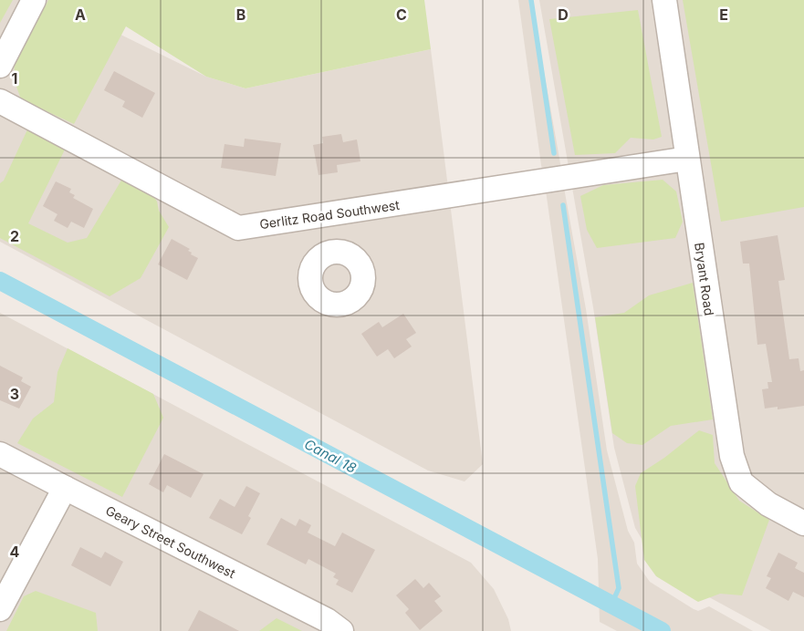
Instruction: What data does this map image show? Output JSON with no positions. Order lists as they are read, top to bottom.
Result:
{
  "streets": {
    "street": ["Gerlitz Road Southwest", "Bryant Road", "Geary Street Southwest"]
  },
  "crossings": [
    ["Gerlitz Road Southwest", "Bryant Road"]
  ],
  "water": ["Canal 18"],
  "grid": {
    "columns": [
      "A",
      "B",
      "C",
      "D",
      "E"
    ],
    "rows": [
      "1",
      "2",
      "3",
      "4"
    ]
  }
}
